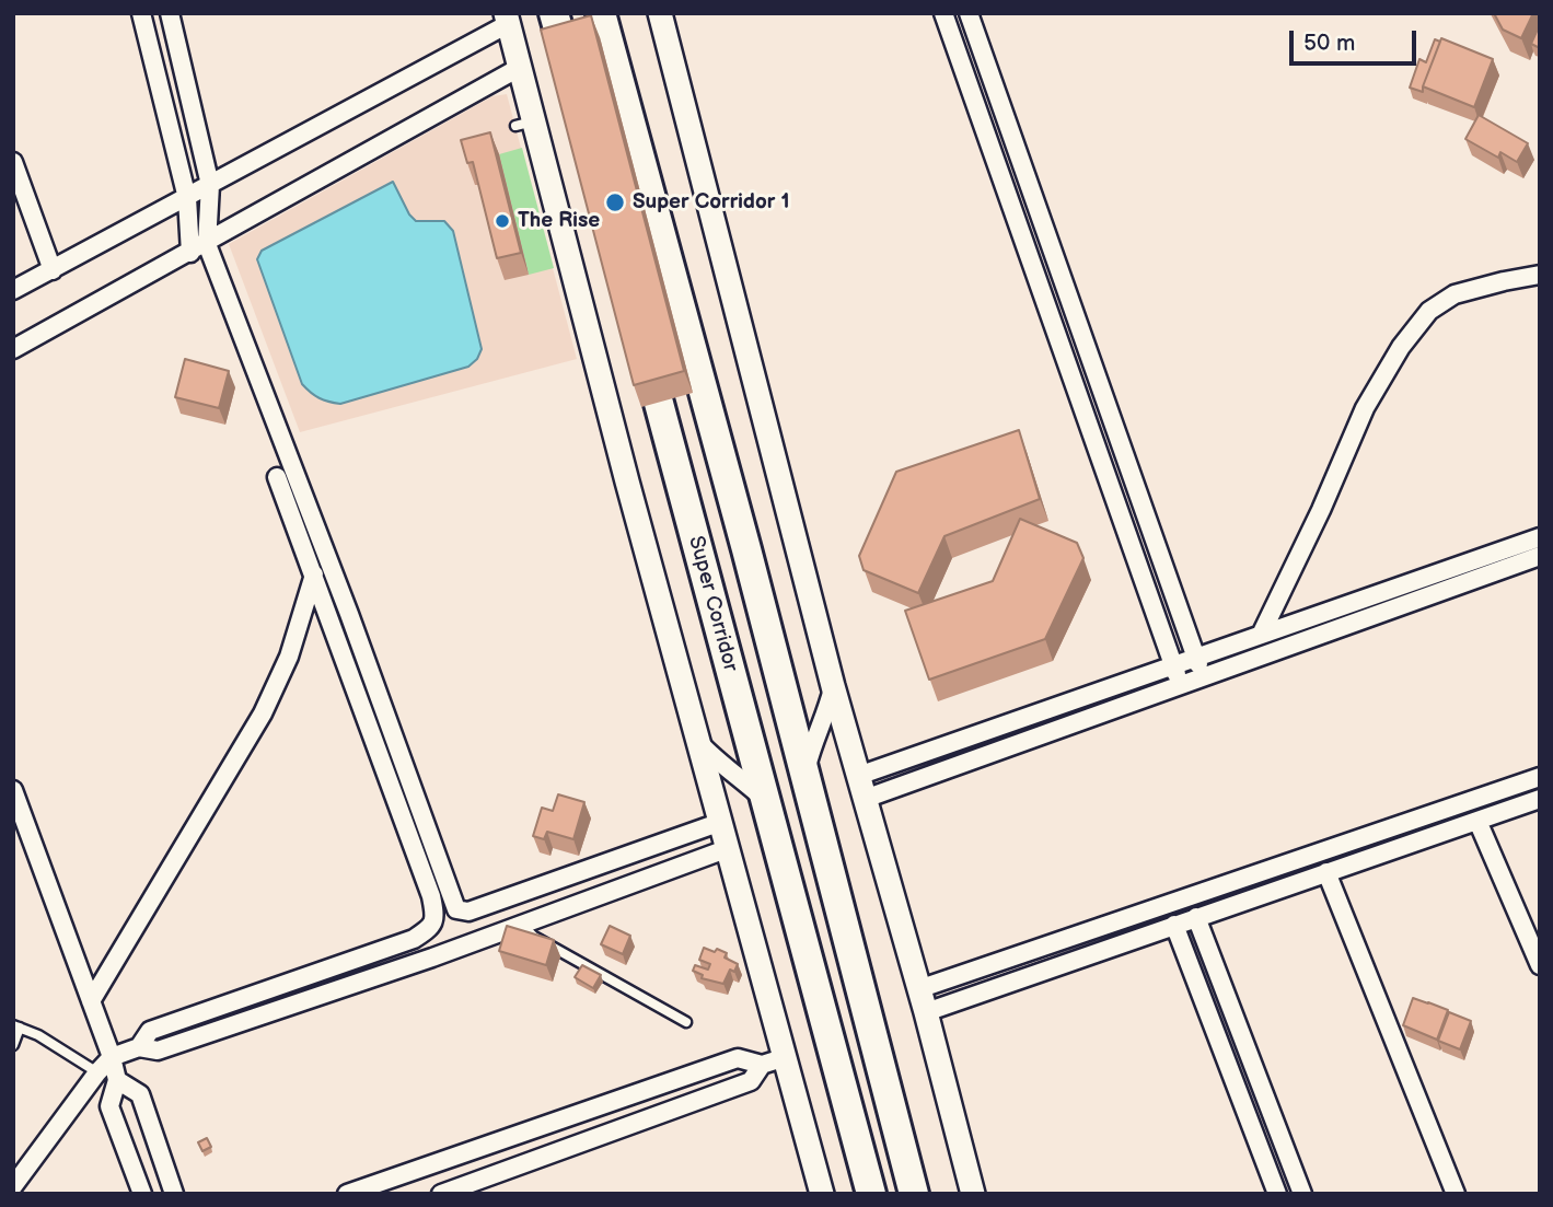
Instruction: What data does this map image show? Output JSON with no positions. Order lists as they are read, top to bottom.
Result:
{
  "streets": {
    "main road": ["Super Corridor"]
  },
  "places": ["Super Corridor 1", "The Rise"],
  "scale_bar": "50 m"
}
